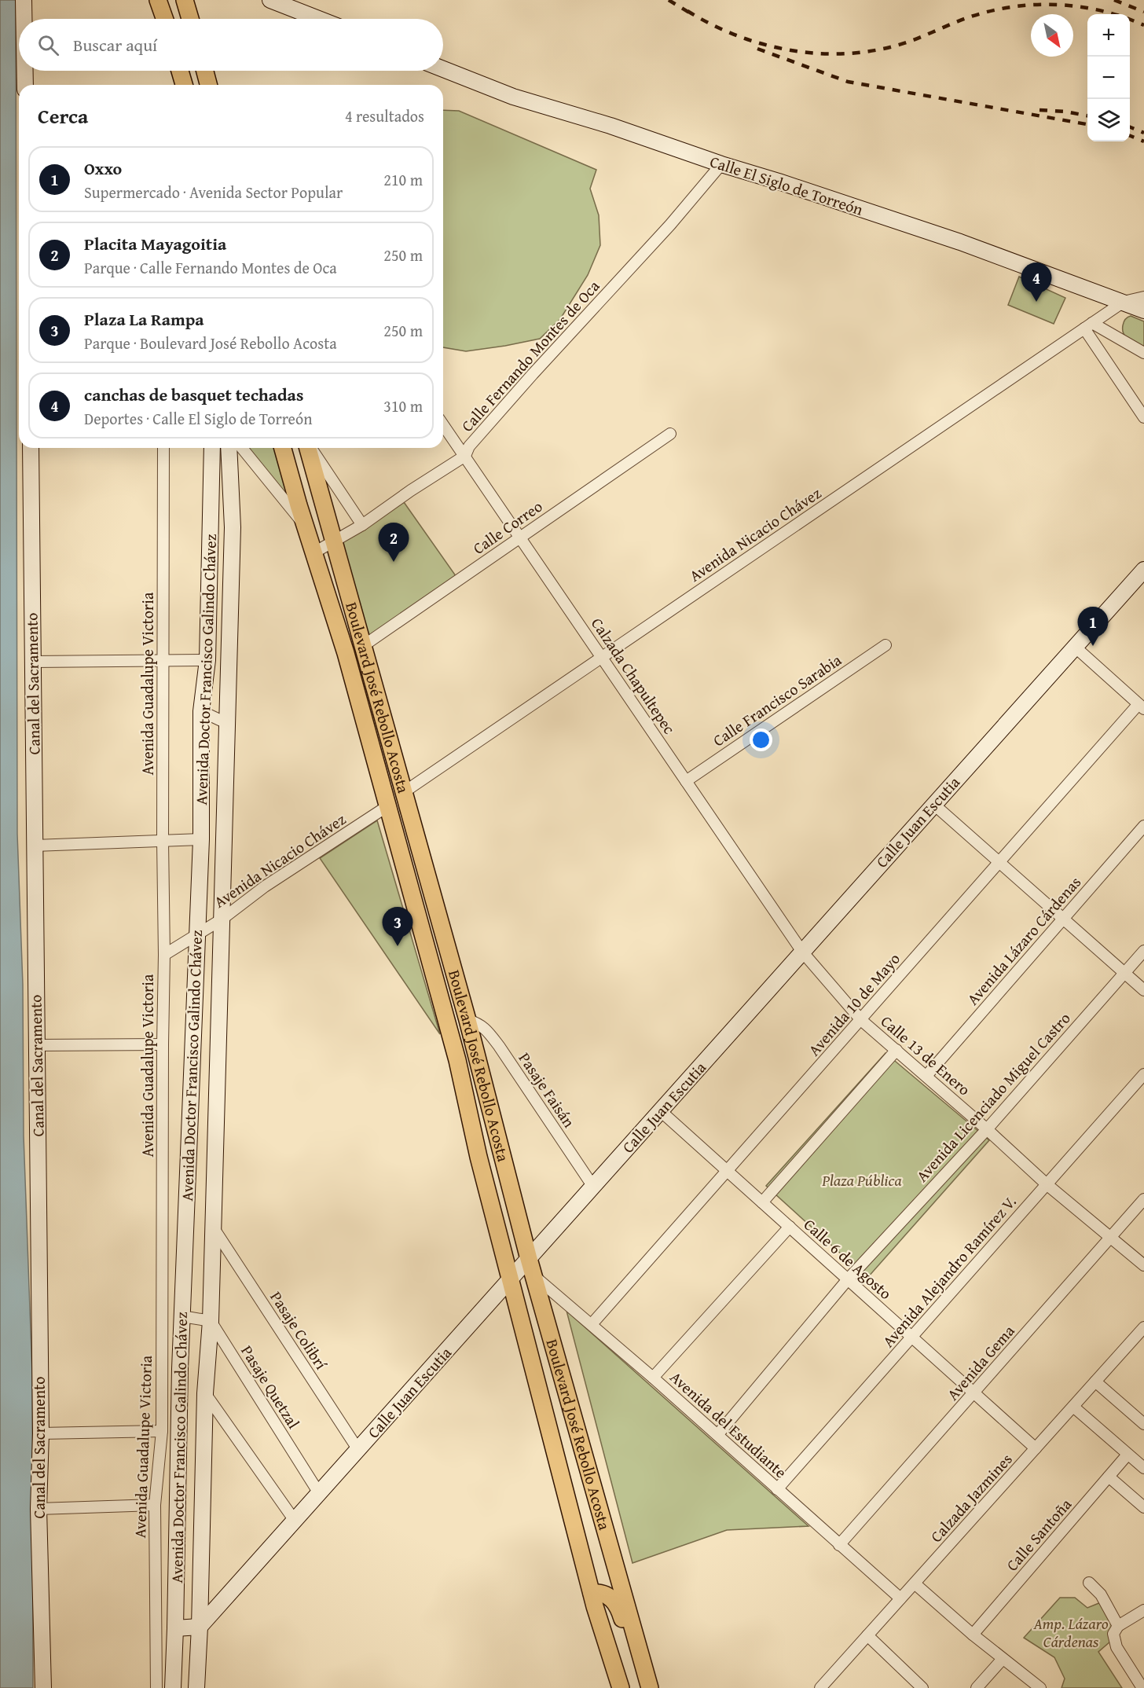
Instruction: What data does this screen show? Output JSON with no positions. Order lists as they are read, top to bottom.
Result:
{
  "streets": {
    "main road": ["Boulevard José Rebollo Acosta"],
    "street": [
      "Calle El Siglo de Torreón",
      "Calle Fernando Montes de Oca",
      "Calle Correo",
      "Avenida Nicacio Chávez",
      "Avenida Doctor Francisco Galindo Chávez",
      "Calzada Chapultepec",
      "Canal del Sacramento",
      "Avenida Guadalupe Victoria",
      "Calle Francisco Sarabia",
      "Calle Juan Escutia",
      "Avenida Lázaro Cárdenas",
      "Avenida 10 de Mayo",
      "Calle 13 de Enero",
      "Pasaje Faisán",
      "Avenida Licenciado Miguel Castro",
      "Calle 6 de Agosto",
      "Avenida Alejandro Ramírez V.",
      "Pasaje Colibrí",
      "Avenida Gema",
      "Pasaje Quetzal",
      "Avenida del Estudiante",
      "Calzada Jazmines",
      "Calle Santoña"
    ]
  },
  "crossings": [
    ["Calle El Siglo de Torreón", "Calle Fernando Montes de Oca"],
    ["Calle El Siglo de Torreón", "Avenida Nicacio Chávez"],
    ["Calle Fernando Montes de Oca", "Calzada Chapultepec"],
    ["Calle Fernando Montes de Oca", "Boulevard José Rebollo Acosta"],
    ["Calle Correo", "Calzada Chapultepec"],
    ["Calle Correo", "Boulevard José Rebollo Acosta"],
    ["Avenida Nicacio Chávez", "Avenida Doctor Francisco Galindo Chávez"],
    ["Avenida Nicacio Chávez", "Calzada Chapultepec"],
    ["Avenida Nicacio Chávez", "Avenida Guadalupe Victoria"],
    ["Avenida Nicacio Chávez", "Boulevard José Rebollo Acosta"],
    ["Avenida Doctor Francisco Galindo Chávez", "Calle Juan Escutia"],
    ["Avenida Doctor Francisco Galindo Chávez", "Pasaje Colibrí"],
    ["Avenida Doctor Francisco Galindo Chávez", "Pasaje Quetzal"],
    ["Calzada Chapultepec", "Calle Francisco Sarabia"],
    ["Calzada Chapultepec", "Calle Juan Escutia"],
    ["Calzada Chapultepec", "Calle 13 de Enero"],
    ["Boulevard José Rebollo Acosta", "Calle Juan Escutia"],
    ["Boulevard José Rebollo Acosta", "Pasaje Faisán"],
    ["Boulevard José Rebollo Acosta", "Avenida del Estudiante"],
    ["Calle Juan Escutia", "Calle 13 de Enero"],
    ["Calle Juan Escutia", "Pasaje Faisán"],
    ["Calle Juan Escutia", "Calle 6 de Agosto"],
    ["Calle Juan Escutia", "Pasaje Colibrí"],
    ["Calle Juan Escutia", "Pasaje Quetzal"],
    ["Avenida Lázaro Cárdenas", "Calle 13 de Enero"],
    ["Avenida 10 de Mayo", "Calle 13 de Enero"],
    ["Avenida 10 de Mayo", "Calle 6 de Agosto"],
    ["Avenida 10 de Mayo", "Avenida del Estudiante"],
    ["Calle 13 de Enero", "Avenida Licenciado Miguel Castro"],
    ["Calle 13 de Enero", "Avenida Alejandro Ramírez V."],
    ["Calle 13 de Enero", "Avenida Gema"],
    ["Avenida Licenciado Miguel Castro", "Calle 6 de Agosto"],
    ["Avenida Licenciado Miguel Castro", "Avenida del Estudiante"],
    ["Calle 6 de Agosto", "Avenida Alejandro Ramírez V."],
    ["Calle 6 de Agosto", "Avenida Gema"],
    ["Calle 6 de Agosto", "Calzada Jazmines"],
    ["Avenida Alejandro Ramírez V.", "Avenida del Estudiante"],
    ["Avenida Gema", "Avenida del Estudiante"],
    ["Avenida del Estudiante", "Calzada Jazmines"]
  ],
  "parks": ["Plaza Pública", "Amp. Lázaro Cárdenas"],
  "north": "bottom right",
  "page": {
    "map_buttons": ["+", "−"],
    "search": "Buscar aquí",
    "heading": ["Cerca", "4 resultados"],
    "list": [
      {
        "mark": "1",
        "name": "Oxxo",
        "note": "Supermercado · Avenida Sector Popular",
        "value": "210 m"
      },
      {
        "mark": "2",
        "name": "Placita Mayagoitia",
        "note": "Parque · Calle Fernando Montes de Oca",
        "value": "250 m"
      },
      {
        "mark": "3",
        "name": "Plaza La Rampa",
        "note": "Parque · Boulevard José Rebollo Acosta",
        "value": "250 m"
      },
      {
        "mark": "4",
        "name": "canchas de basquet techadas",
        "note": "Deportes · Calle El Siglo de Torreón",
        "value": "310 m"
      }
    ],
    "pins": [
      "4",
      "2",
      "1",
      "3"
    ]
  }
}
